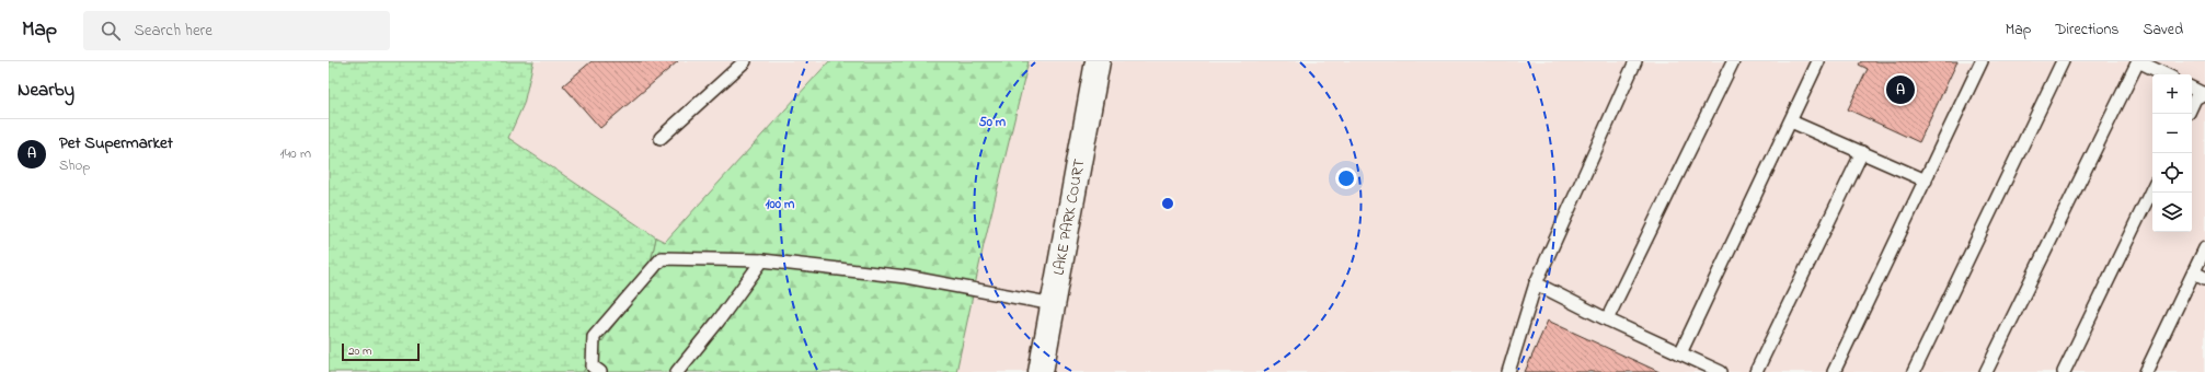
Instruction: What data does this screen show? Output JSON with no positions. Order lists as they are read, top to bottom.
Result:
{
  "streets": {
    "street": ["LAKE PARK COURT"]
  },
  "scale_bar": "20 m",
  "page": {
    "header": "Map",
    "search": "Search here",
    "nav": ["Map", "Directions", "Saved"],
    "heading": "Nearby",
    "pins": "A",
    "map_buttons": ["+", "−"],
    "list": [
      {
        "mark": "A",
        "name": "Pet Supermarket",
        "note": "Shop",
        "value": "140 m"
      }
    ],
    "scale": "20 m"
  },
  "rings": ["50 m", "100 m"]
}
